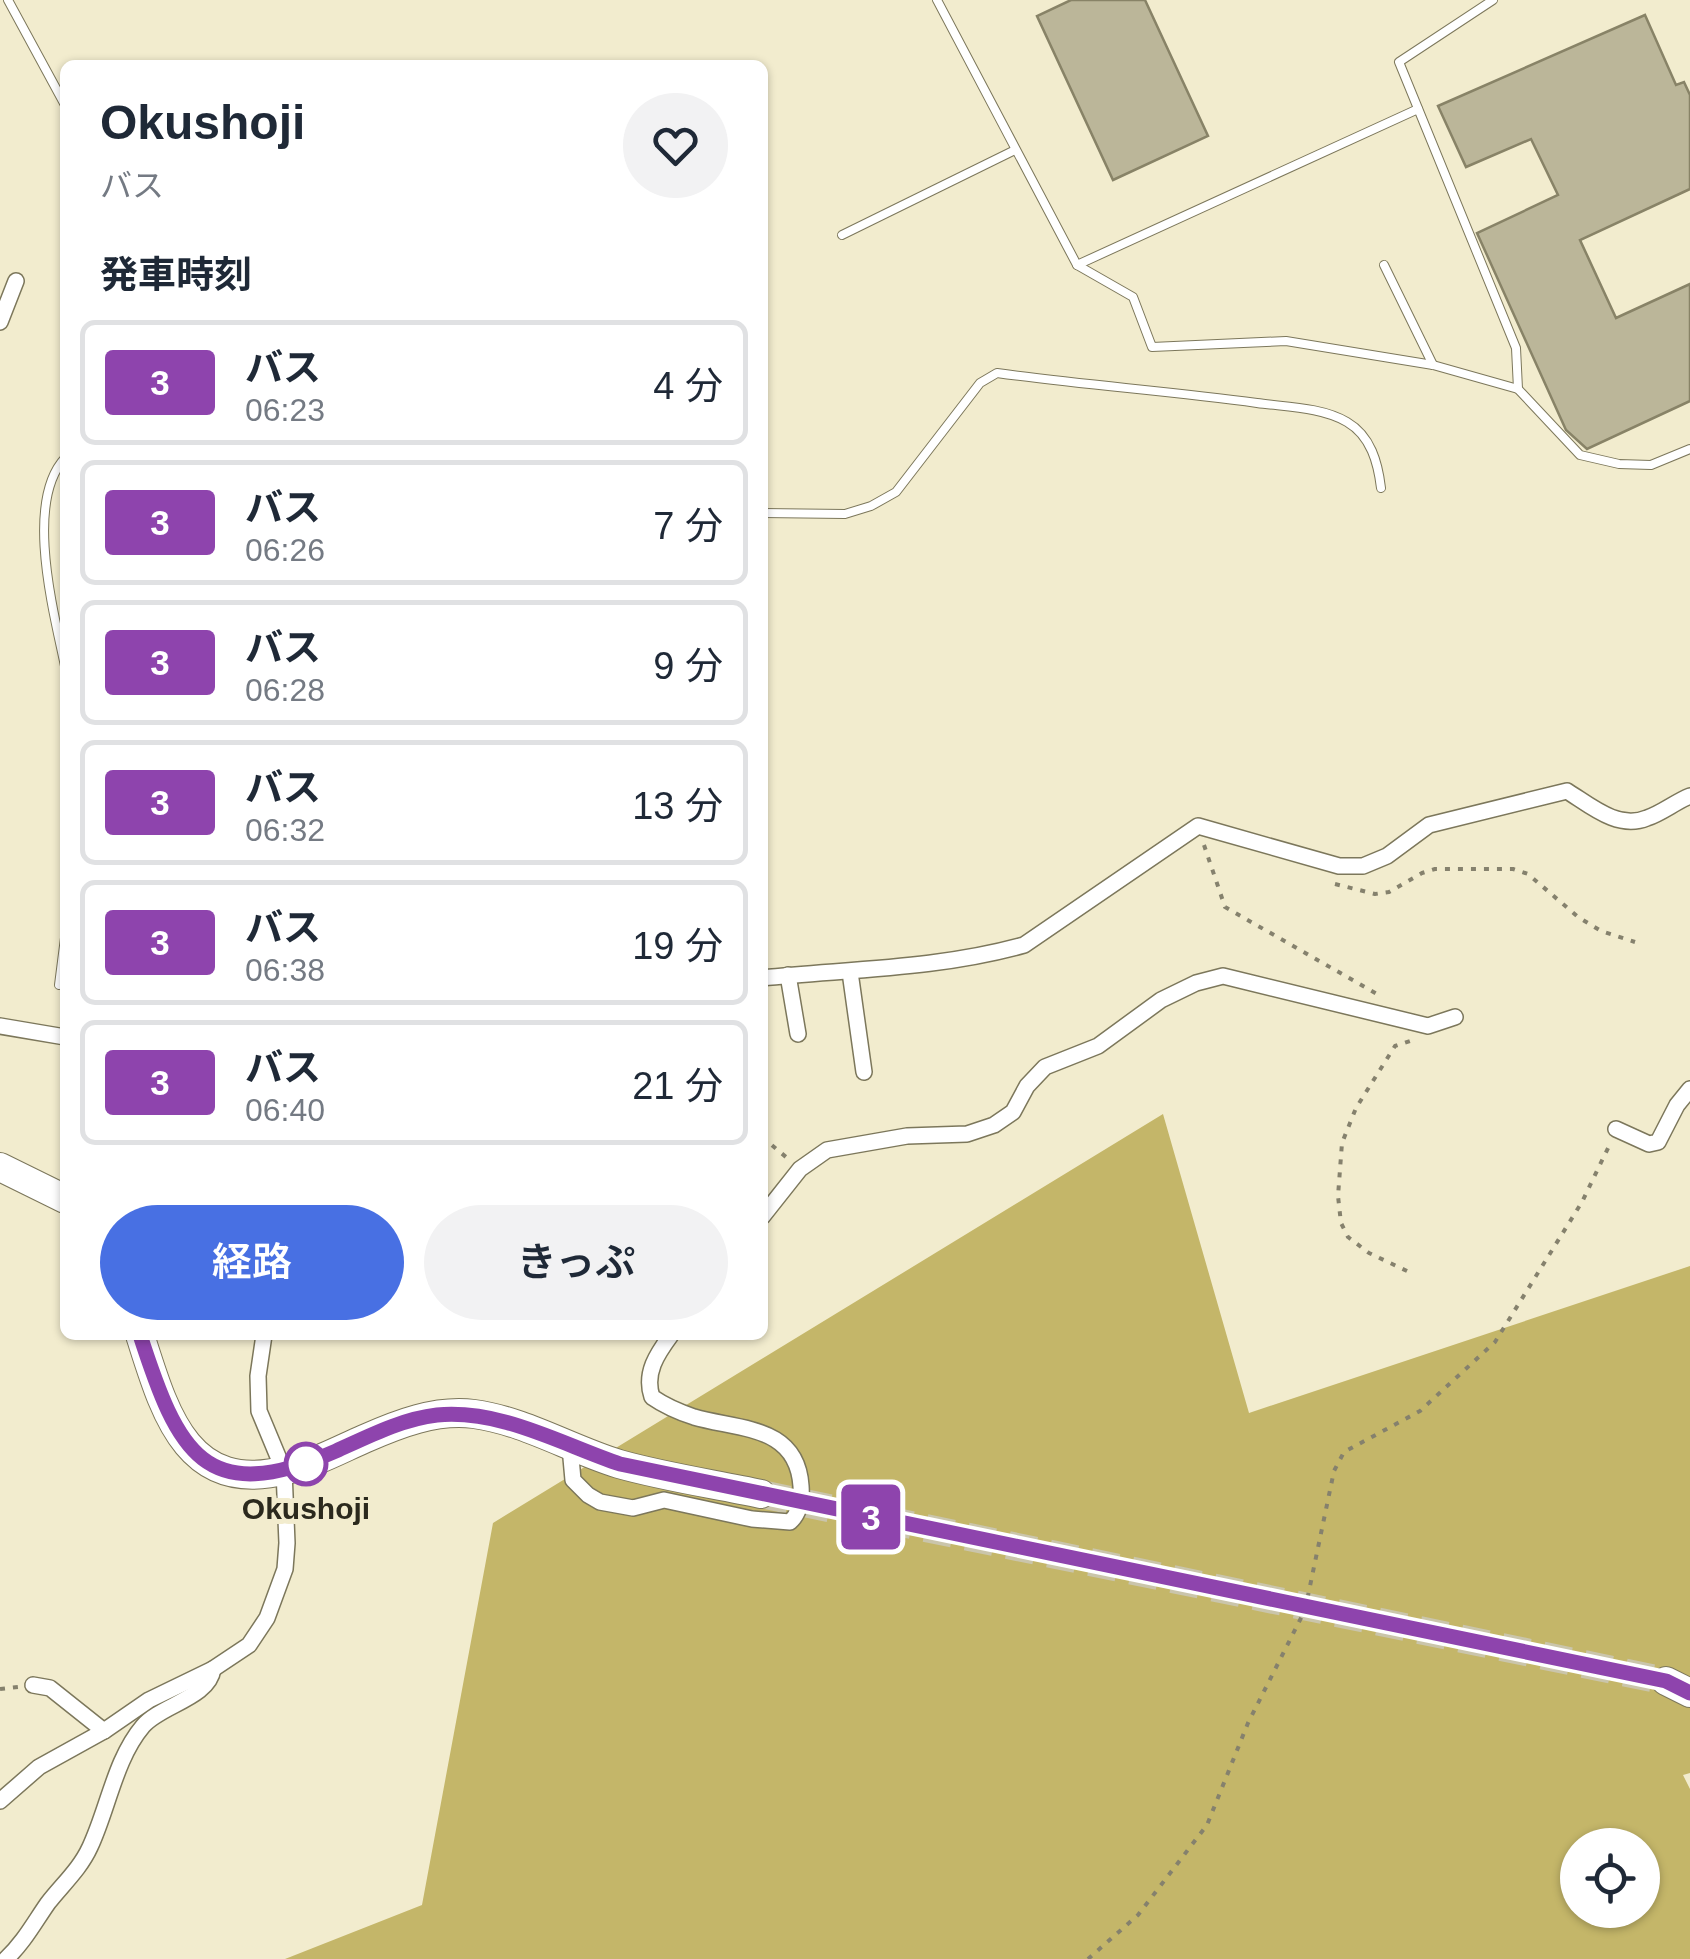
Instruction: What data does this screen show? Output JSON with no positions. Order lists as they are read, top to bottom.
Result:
{
  "places": ["Okushoji"],
  "lines": ["bus line 3"],
  "page": {
    "on_map": "3",
    "heading": [
      ["Okushoji", "バス"],
      "発車時刻"
    ],
    "list": [
      {
        "mark": "3",
        "name": "バス",
        "note": "06:23",
        "value": "4 分"
      },
      {
        "mark": "3",
        "name": "バス",
        "note": "06:26",
        "value": "7 分"
      },
      {
        "mark": "3",
        "name": "バス",
        "note": "06:28",
        "value": "9 分"
      },
      {
        "mark": "3",
        "name": "バス",
        "note": "06:32",
        "value": "13 分"
      },
      {
        "mark": "3",
        "name": "バス",
        "note": "06:38",
        "value": "19 分"
      },
      {
        "mark": "3",
        "name": "バス",
        "note": "06:40",
        "value": "21 分"
      }
    ],
    "buttons": ["経路", "きっぷ"]
  }
}
